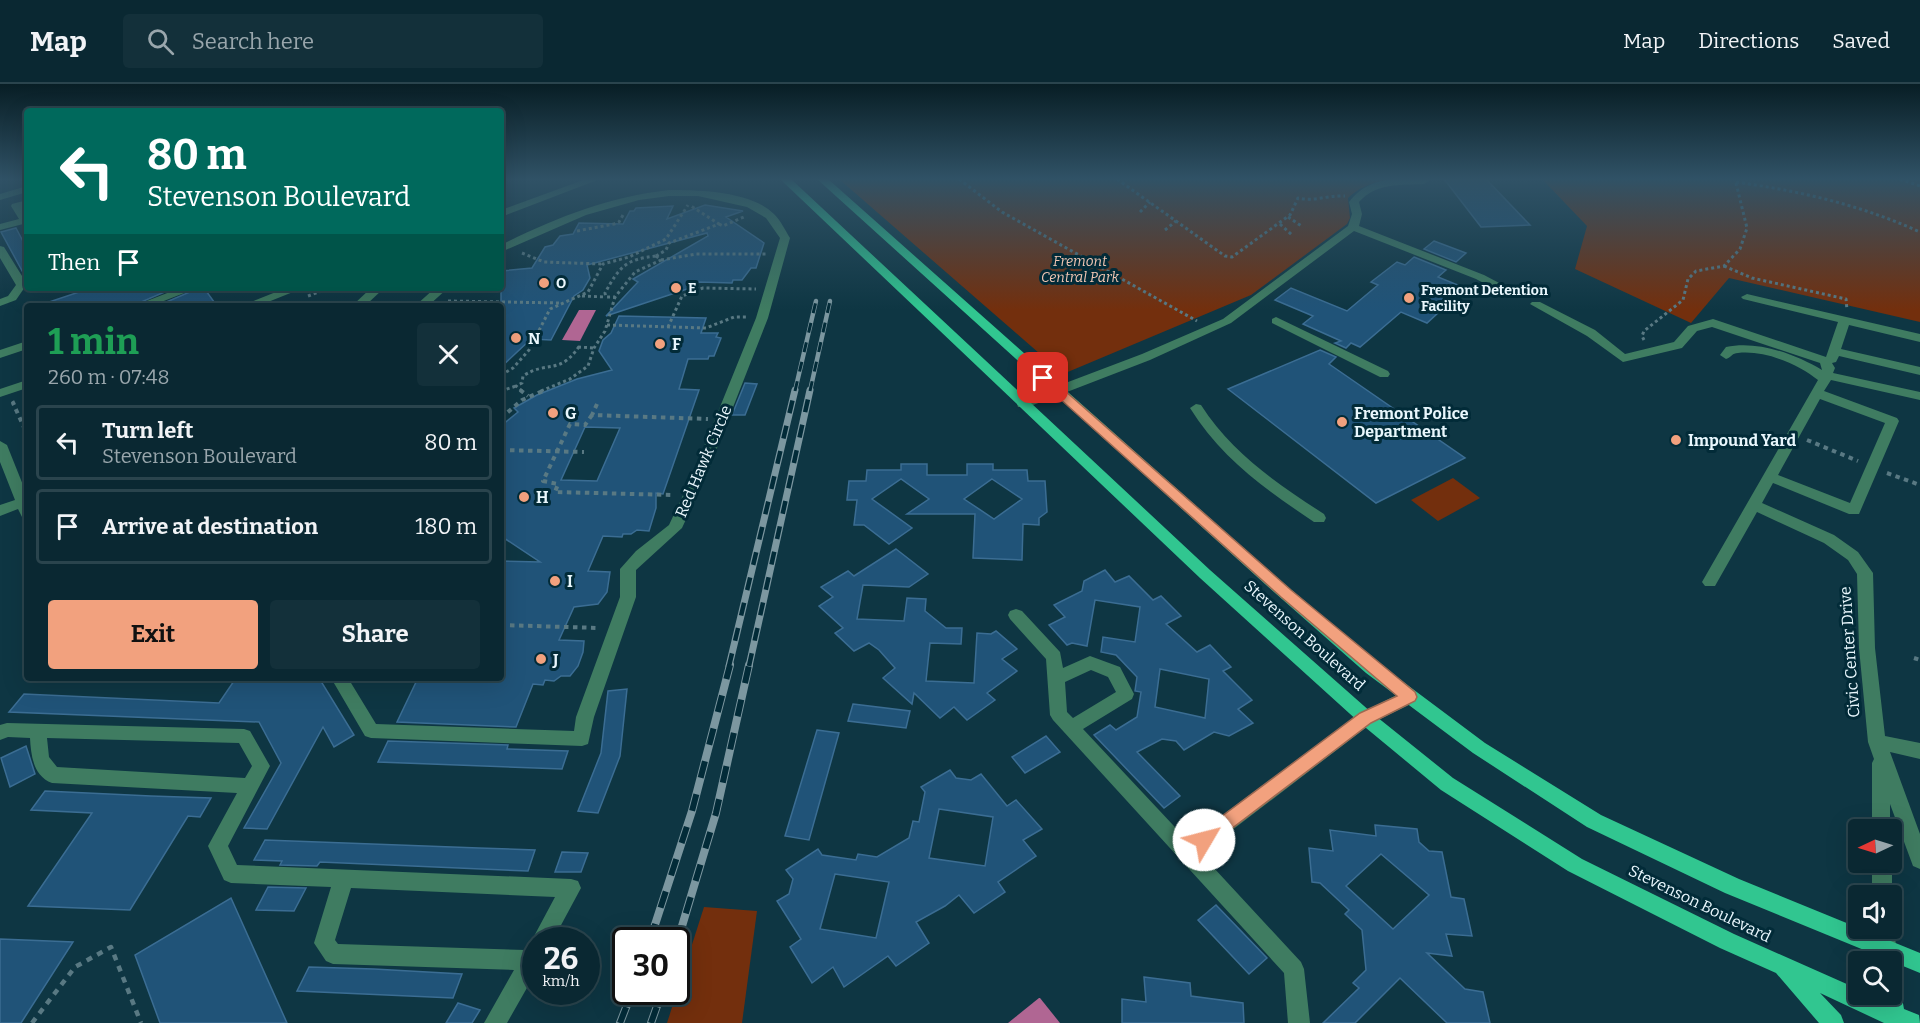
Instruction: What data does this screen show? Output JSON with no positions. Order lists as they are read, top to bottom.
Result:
{
  "streets": {
    "main road": ["Stevenson Boulevard"],
    "street": ["Red Hawk Circle", "Civic Center Drive"]
  },
  "parks": ["Fremont Central Park"],
  "places": [
    "O",
    "E",
    "Fremont Detention Facility",
    "N",
    "F",
    "G",
    "Fremont Police Department",
    "Impound Yard",
    "H",
    "I",
    "J"
  ],
  "north": "left",
  "page": {
    "header": "Map",
    "search": "Search here",
    "nav": ["Map", "Directions", "Saved"],
    "turn": ["80 m", "Stevenson Boulevard"],
    "then": "Then",
    "heading": ["1 min", "260 m · 07:48"],
    "list": [
      {
        "name": "Turn left",
        "note": "Stevenson Boulevard",
        "value": "80 m"
      },
      {
        "name": "Arrive at destination",
        "value": "180 m"
      }
    ],
    "buttons": ["Exit", "Share"],
    "speed": "26 km/h",
    "limit": "30"
  }
}
